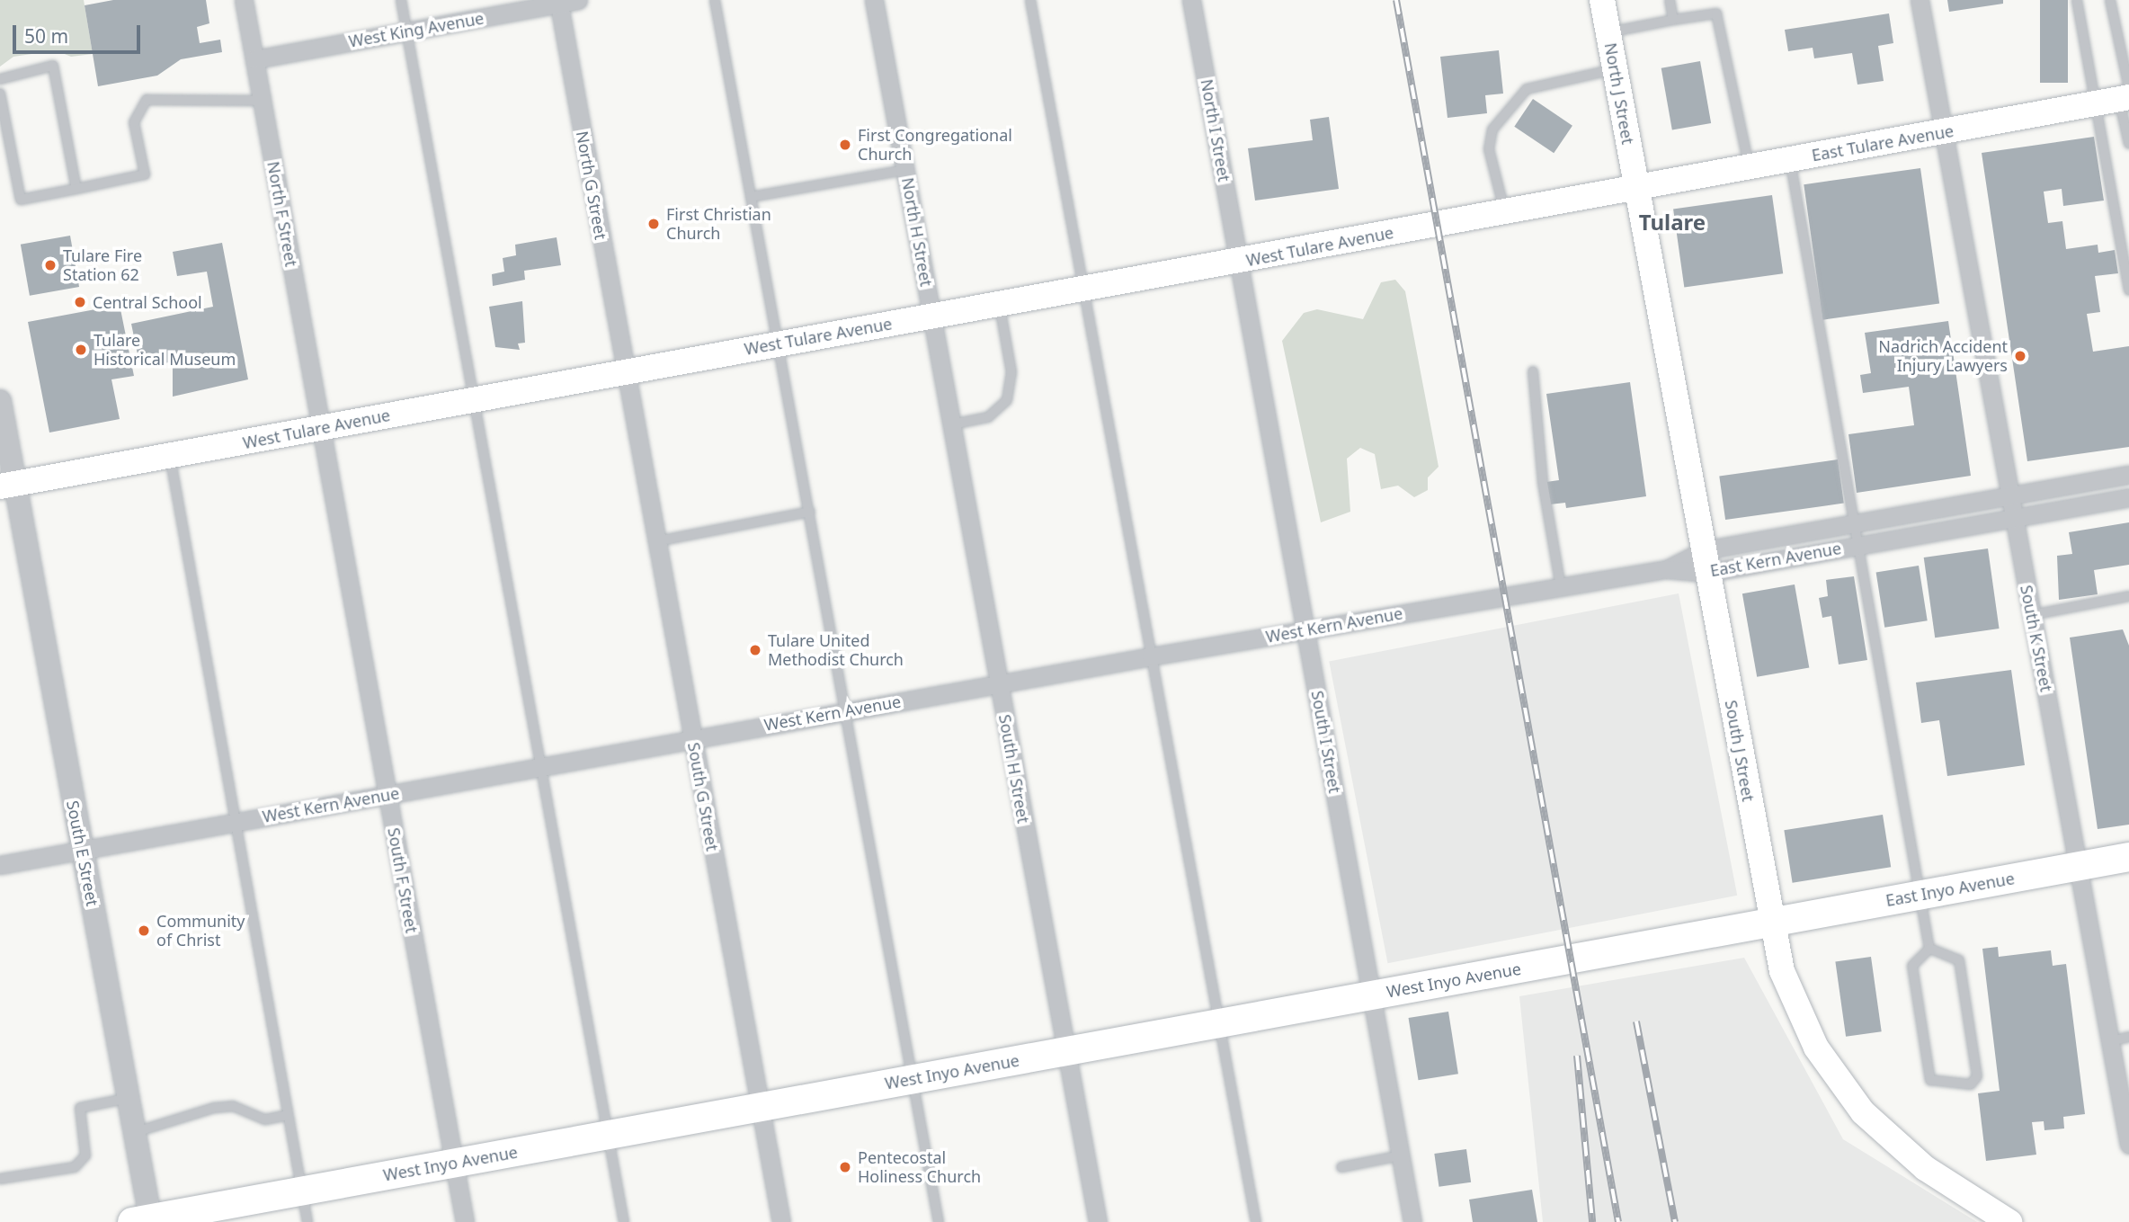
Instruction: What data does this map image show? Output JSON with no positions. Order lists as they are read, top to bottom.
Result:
{
  "streets": {
    "main road": [
      "North J Street",
      "East Tulare Avenue",
      "West Tulare Avenue",
      "South J Street",
      "East Inyo Avenue",
      "West Inyo Avenue"
    ],
    "street": [
      "West King Avenue",
      "North I Street",
      "North G Street",
      "North F Street",
      "North H Street",
      "East Kern Avenue",
      "West Kern Avenue",
      "South K Street",
      "South I Street",
      "South H Street",
      "South G Street",
      "South E Street",
      "South F Street"
    ]
  },
  "crossings": [
    ["West King Avenue", "North G Street"],
    ["West King Avenue", "North F Street"],
    ["North J Street", "East Tulare Avenue"],
    ["North J Street", "West Tulare Avenue"],
    ["North J Street", "South J Street"],
    ["North I Street", "West Tulare Avenue"],
    ["North I Street", "South I Street"],
    ["East Tulare Avenue", "West Tulare Avenue"],
    ["East Tulare Avenue", "South K Street"],
    ["East Tulare Avenue", "South J Street"],
    ["North G Street", "West Tulare Avenue"],
    ["North G Street", "South G Street"],
    ["North F Street", "West Tulare Avenue"],
    ["North F Street", "South F Street"],
    ["North H Street", "West Tulare Avenue"],
    ["North H Street", "South H Street"],
    ["West Tulare Avenue", "South I Street"],
    ["West Tulare Avenue", "South J Street"],
    ["West Tulare Avenue", "South H Street"],
    ["West Tulare Avenue", "South G Street"],
    ["West Tulare Avenue", "South E Street"],
    ["West Tulare Avenue", "South F Street"],
    ["East Kern Avenue", "West Kern Avenue"],
    ["East Kern Avenue", "South K Street"],
    ["East Kern Avenue", "South J Street"],
    ["West Kern Avenue", "South I Street"],
    ["West Kern Avenue", "South H Street"],
    ["West Kern Avenue", "South G Street"],
    ["West Kern Avenue", "South E Street"],
    ["West Kern Avenue", "South F Street"],
    ["South K Street", "East Inyo Avenue"],
    ["South I Street", "West Inyo Avenue"],
    ["South J Street", "East Inyo Avenue"],
    ["South J Street", "West Inyo Avenue"],
    ["South H Street", "West Inyo Avenue"],
    ["South G Street", "West Inyo Avenue"],
    ["South E Street", "West Inyo Avenue"],
    ["South F Street", "West Inyo Avenue"],
    ["East Inyo Avenue", "West Inyo Avenue"]
  ],
  "districts": ["Tulare"],
  "places": [
    "First Congregational Church",
    "First Christian Church",
    "Tulare Fire Station 62",
    "Central School",
    "Tulare Historical Museum",
    "Nadrich Accident Injury Lawyers",
    "Tulare United Methodist Church",
    "Community of Christ",
    "Pentecostal Holiness Church"
  ],
  "scale_bar": "50 m"
}
